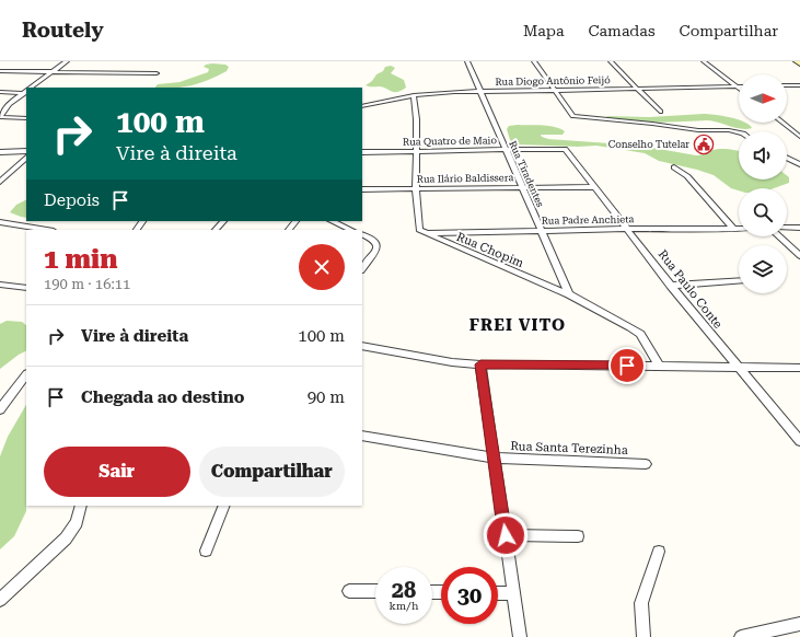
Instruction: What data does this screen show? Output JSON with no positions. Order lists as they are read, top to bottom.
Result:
{
  "streets": {
    "street": [
      "Rua Diogo Antônio Feijó",
      "Rua Quatro de Maio",
      "Rua Tiradentes",
      "Rua Ilário Baldissera",
      "Rua Padre Anchieta",
      "Rua Chopim",
      "Rua Paulo Conte",
      "Rua Santa Terezinha"
    ]
  },
  "crossings": [
    ["Rua Diogo Antônio Feijó", "Rua Tiradentes"],
    ["Rua Quatro de Maio", "Rua Tiradentes"],
    ["Rua Quatro de Maio", "Rua Paulo Conte"],
    ["Rua Tiradentes", "Rua Ilário Baldissera"],
    ["Rua Tiradentes", "Rua Padre Anchieta"],
    ["Rua Tiradentes", "Rua Chopim"],
    ["Rua Ilário Baldissera", "Rua Paulo Conte"],
    ["Rua Padre Anchieta", "Rua Chopim"],
    ["Rua Padre Anchieta", "Rua Paulo Conte"]
  ],
  "districts": ["FREI VITO"],
  "places": {
    "public building": ["Conselho Tutelar"]
  },
  "north": "right",
  "page": {
    "header": "Routely",
    "nav": ["Mapa", "Camadas", "Compartilhar"],
    "turn": ["100 m", "Vire à direita"],
    "then": "Depois",
    "heading": ["1 min", "190 m · 16:11"],
    "list": [
      {
        "name": "Vire à direita",
        "value": "100 m"
      },
      {
        "name": "Chegada ao destino",
        "value": "90 m"
      }
    ],
    "buttons": ["Sair", "Compartilhar"],
    "speed": "28 km/h",
    "limit": "30"
  }
}
